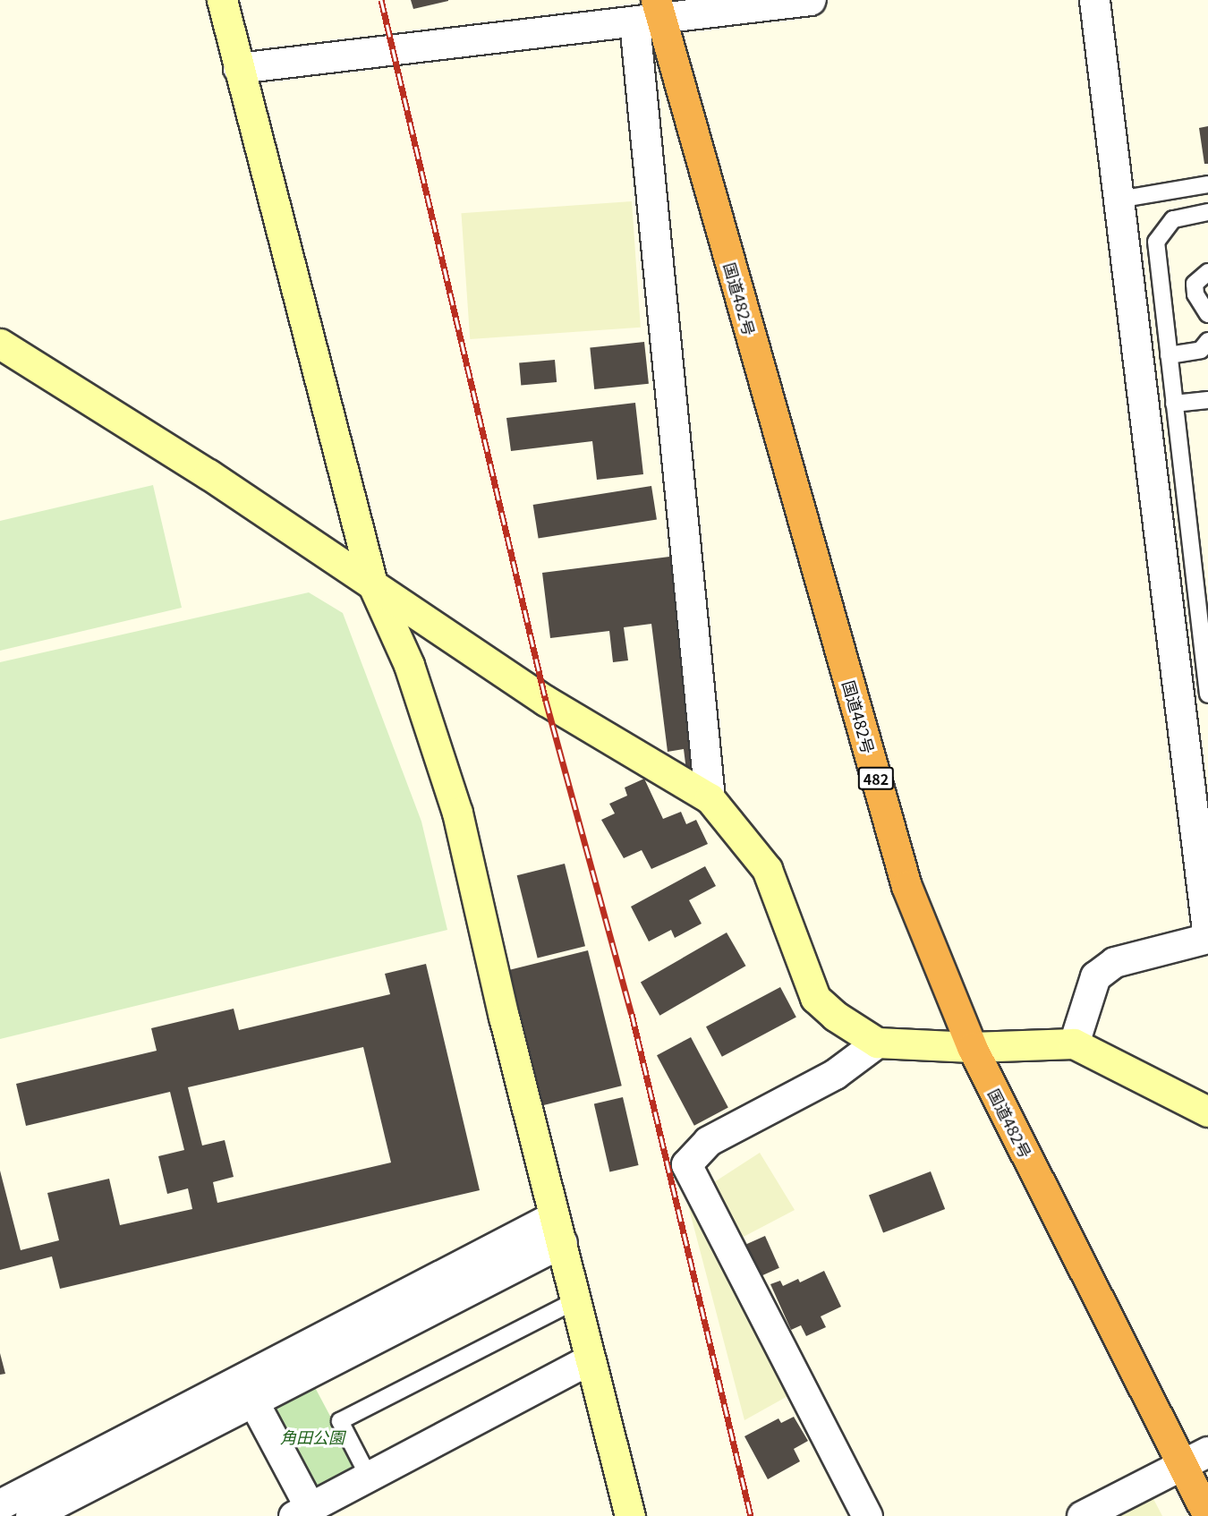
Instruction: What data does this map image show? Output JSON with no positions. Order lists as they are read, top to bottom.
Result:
{
  "streets": {
    "highway": ["国道482号", "482"]
  },
  "parks": ["角田公園"]
}
